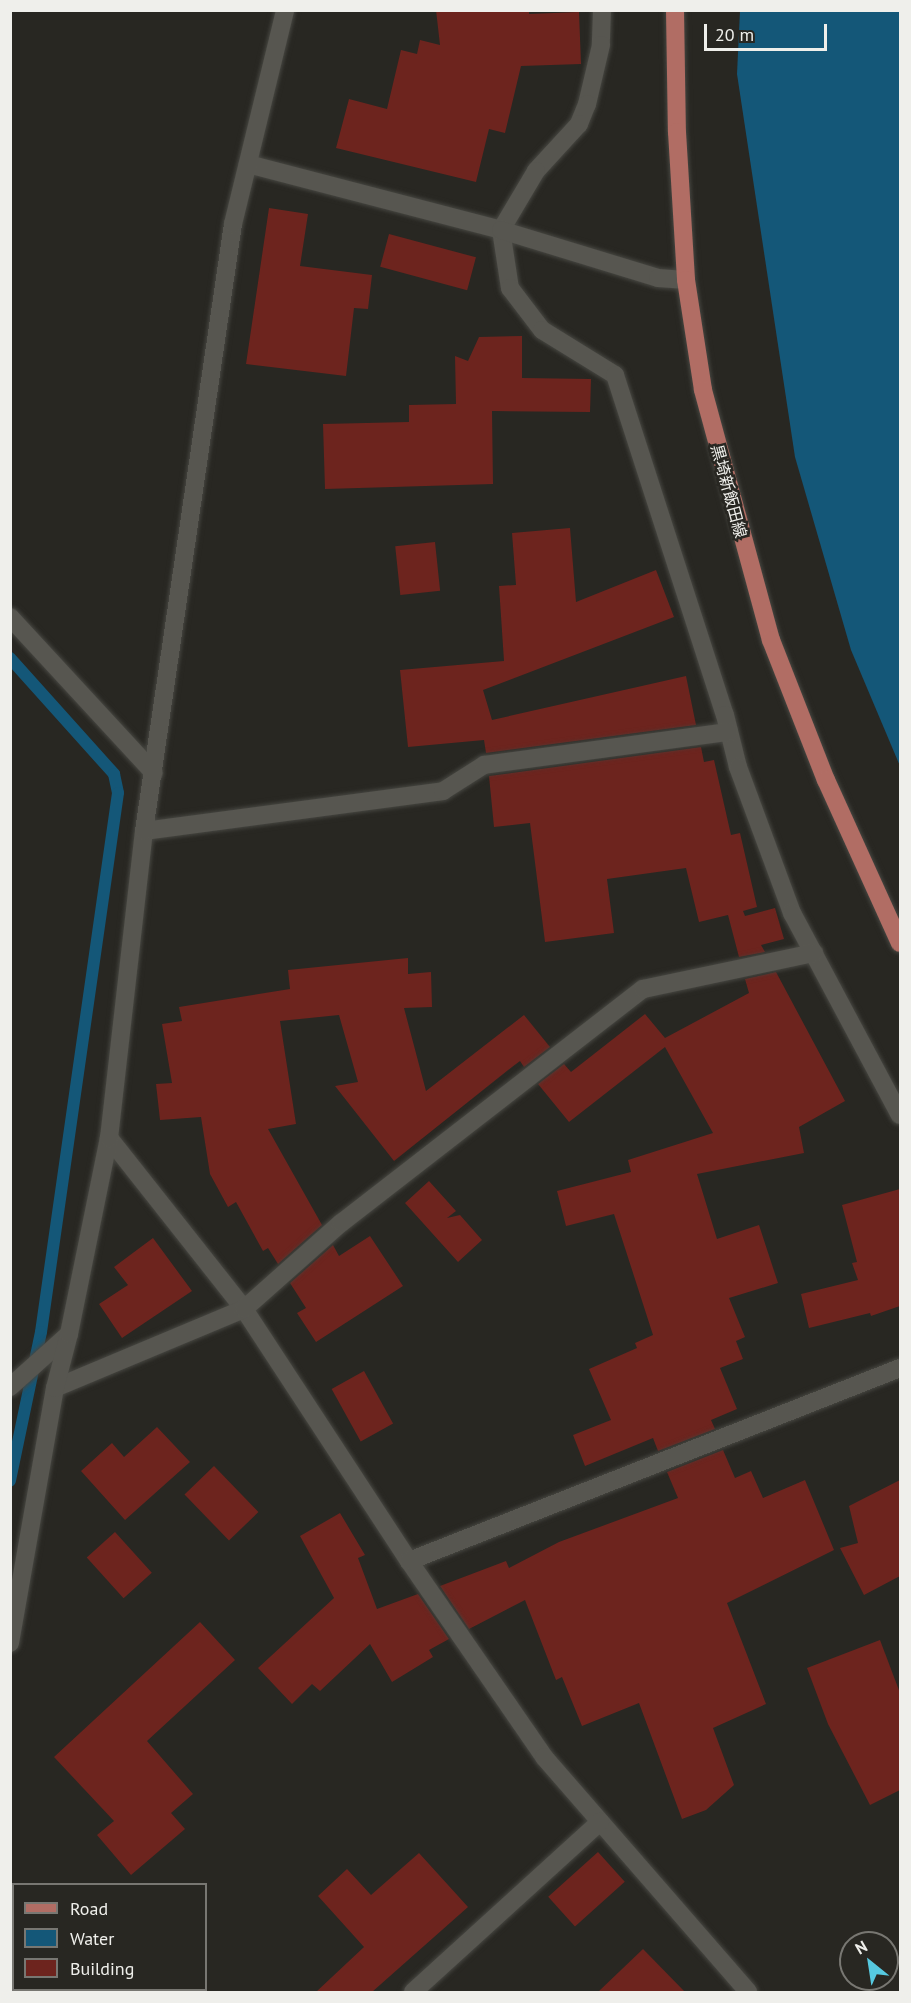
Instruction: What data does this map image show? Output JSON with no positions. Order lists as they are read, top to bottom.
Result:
{
  "streets": {
    "main road": ["黒埼新飯田線"]
  },
  "legend": ["Road", "Water", "Building"],
  "scale_bar": "20 m",
  "north": "top left"
}
